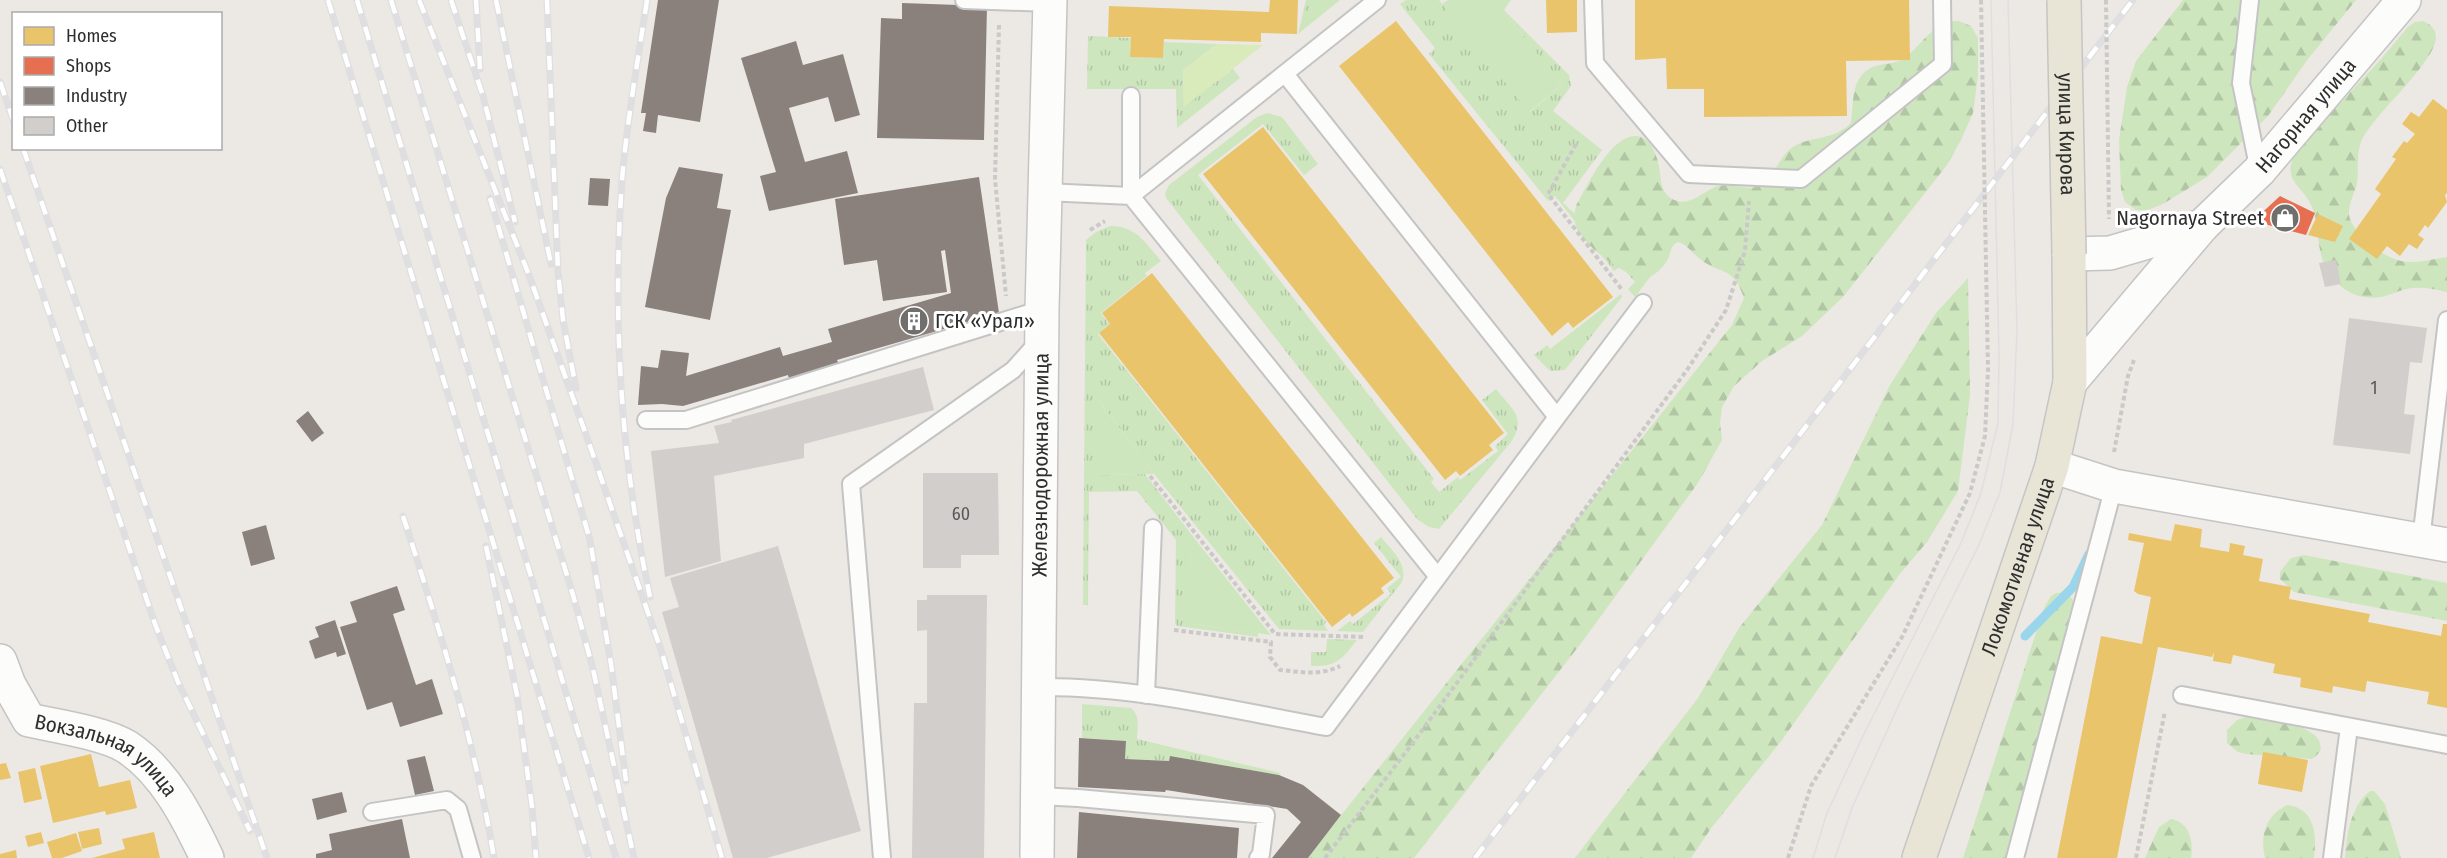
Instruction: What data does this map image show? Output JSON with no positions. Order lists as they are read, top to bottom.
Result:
{
  "streets": {
    "main road": ["улица Кирова", "Локомотивная улица"],
    "street": ["Нагорная улица", "Железнодорожная улица", "Вокзальная улица"]
  },
  "crossings": [
    ["Нагорная улица", "улица Кирова"],
    ["Нагорная улица", "Локомотивная улица"],
    ["улица Кирова", "Локомотивная улица"]
  ],
  "places": {
    "shop": ["Nagornaya Street"],
    "building": ["ГСК «Урал»"]
  },
  "house_numbers": ["1", "60"],
  "legend": [
    "Homes",
    "Shops",
    "Industry",
    "Other"
  ]
}
